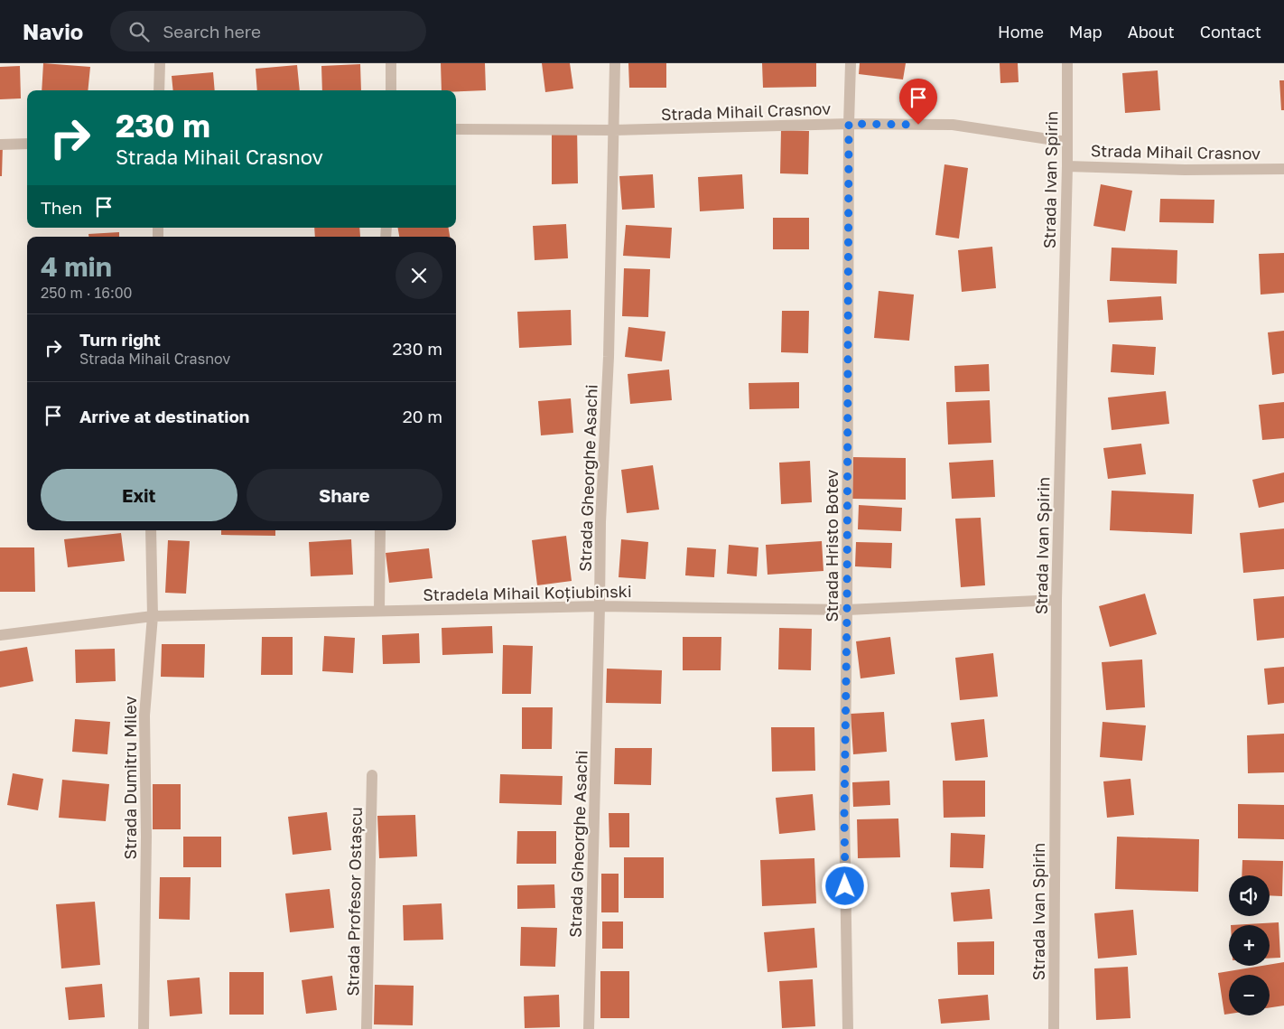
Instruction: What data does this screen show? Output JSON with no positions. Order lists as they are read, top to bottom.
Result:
{
  "streets": {
    "street": [
      "Strada Mihail Crasnov",
      "Strada Ivan Spirin",
      "Strada Gheorghe Asachi",
      "Strada Hristo Botev",
      "Stradela Mihail Koțiubinski",
      "Strada Dumitru Milev",
      "Strada Profesor Ostașcu"
    ]
  },
  "crossings": [
    ["Strada Mihail Crasnov", "Strada Ivan Spirin"],
    ["Strada Mihail Crasnov", "Strada Gheorghe Asachi"],
    ["Strada Mihail Crasnov", "Strada Hristo Botev"],
    ["Strada Ivan Spirin", "Stradela Mihail Koțiubinski"],
    ["Strada Gheorghe Asachi", "Stradela Mihail Koțiubinski"],
    ["Strada Hristo Botev", "Stradela Mihail Koțiubinski"],
    ["Stradela Mihail Koțiubinski", "Strada Dumitru Milev"]
  ],
  "page": {
    "header": "Navio",
    "search": "Search here",
    "nav": [
      "Home",
      "Map",
      "About",
      "Contact"
    ],
    "turn": ["230 m", "Strada Mihail Crasnov"],
    "then": "Then",
    "heading": ["4 min", "250 m · 16:00"],
    "list": [
      {
        "name": "Turn right",
        "note": "Strada Mihail Crasnov",
        "value": "230 m"
      },
      {
        "name": "Arrive at destination",
        "value": "20 m"
      }
    ],
    "buttons": ["Exit", "Share"],
    "map_buttons": ["+", "−"]
  }
}
